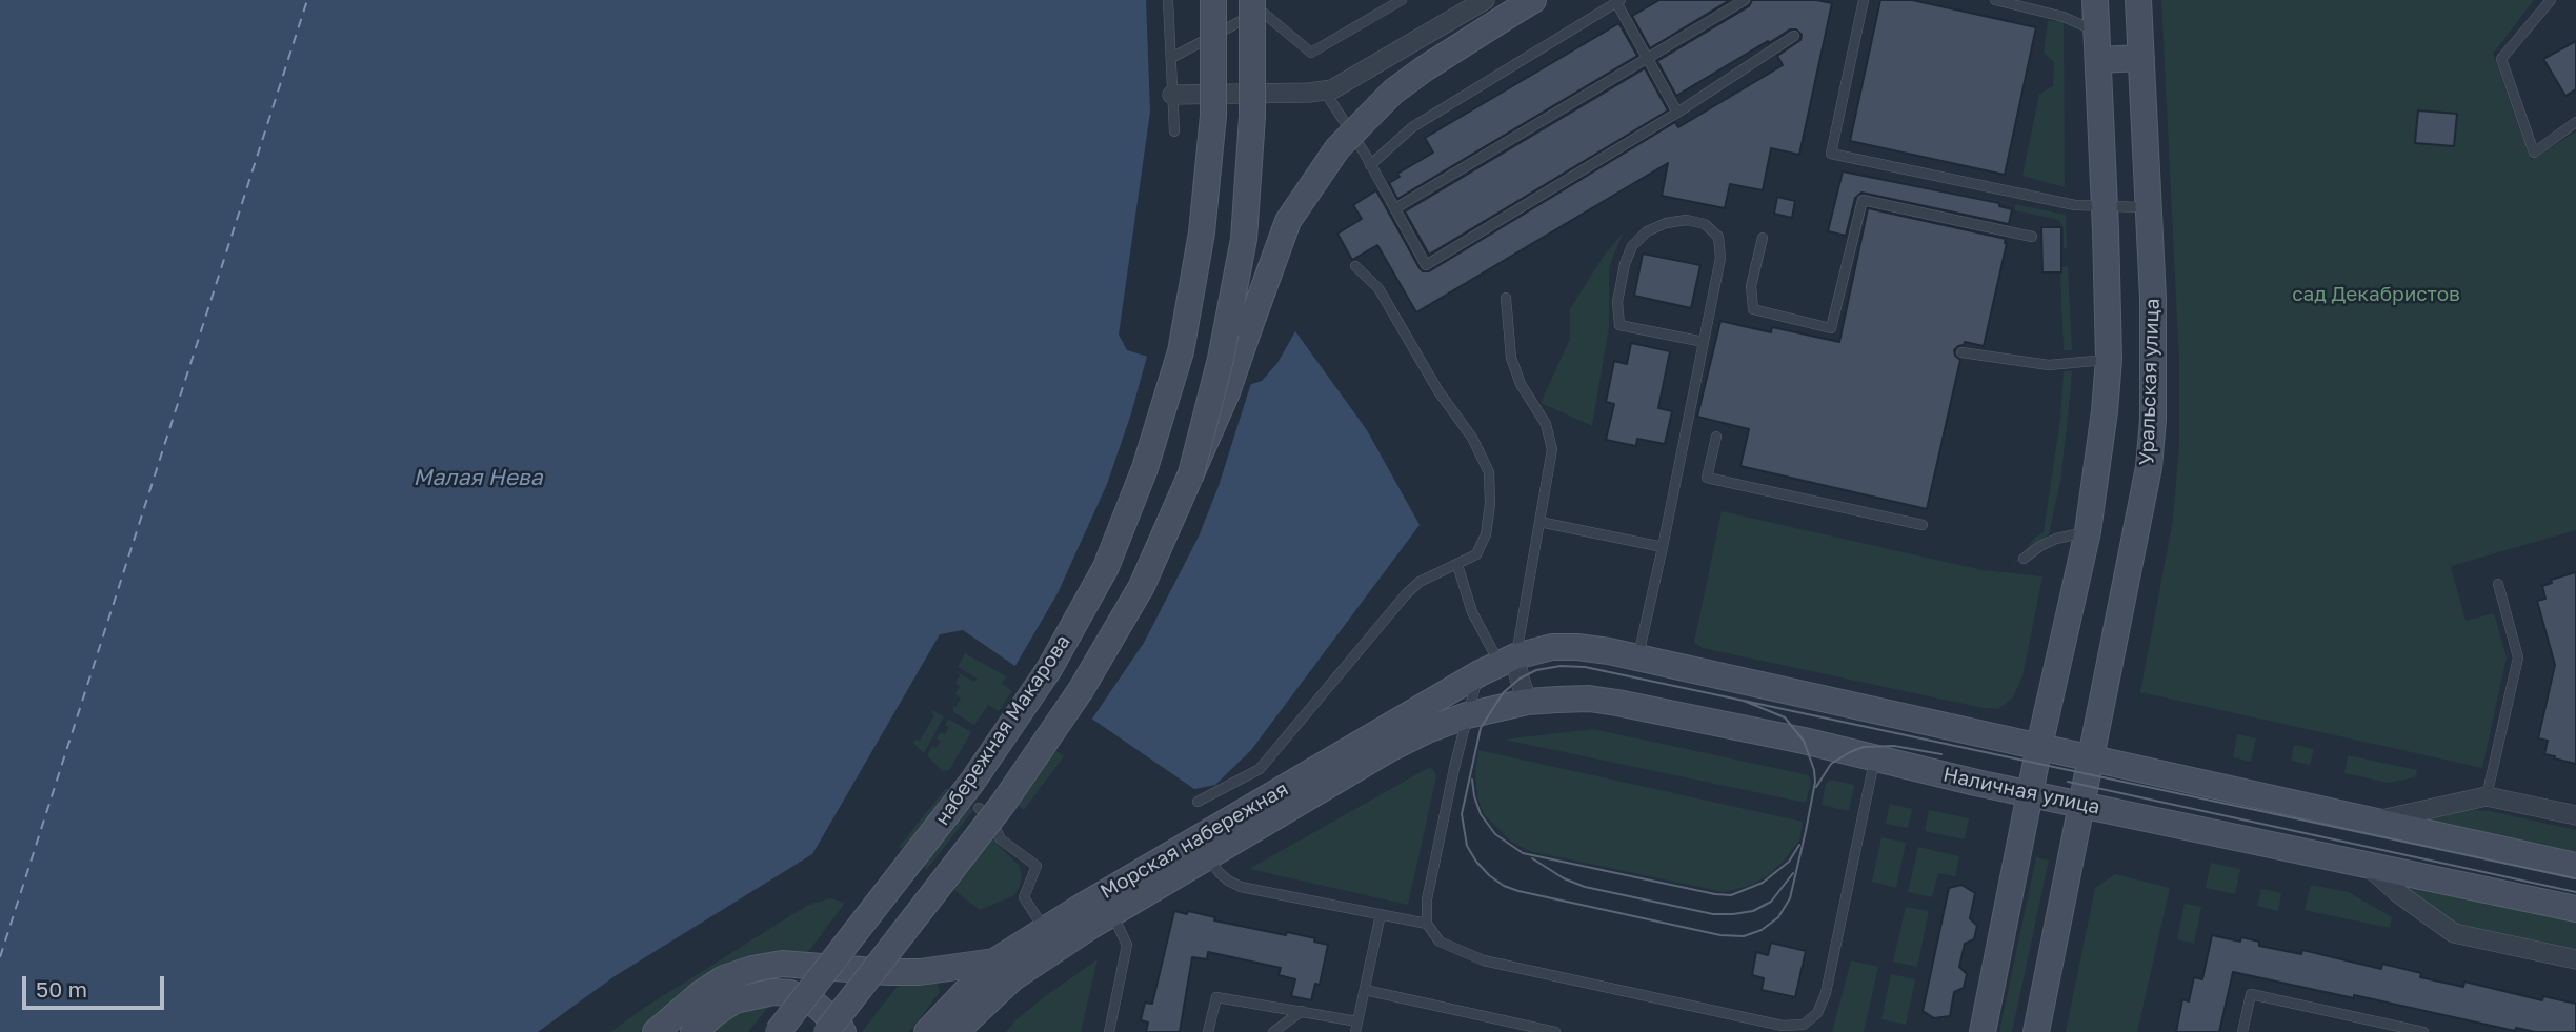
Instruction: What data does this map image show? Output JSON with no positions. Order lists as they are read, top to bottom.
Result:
{
  "streets": {
    "main road": [
      "Уральская улица",
      "набережная Макарова",
      "Наличная улица",
      "Морская набережная"
    ]
  },
  "crossings": [
    ["Уральская улица", "Наличная улица"],
    ["Наличная улица", "Морская набережная"]
  ],
  "water": ["Малая Нева"],
  "parks": ["сад Декабристов"],
  "scale_bar": "50 m"
}
